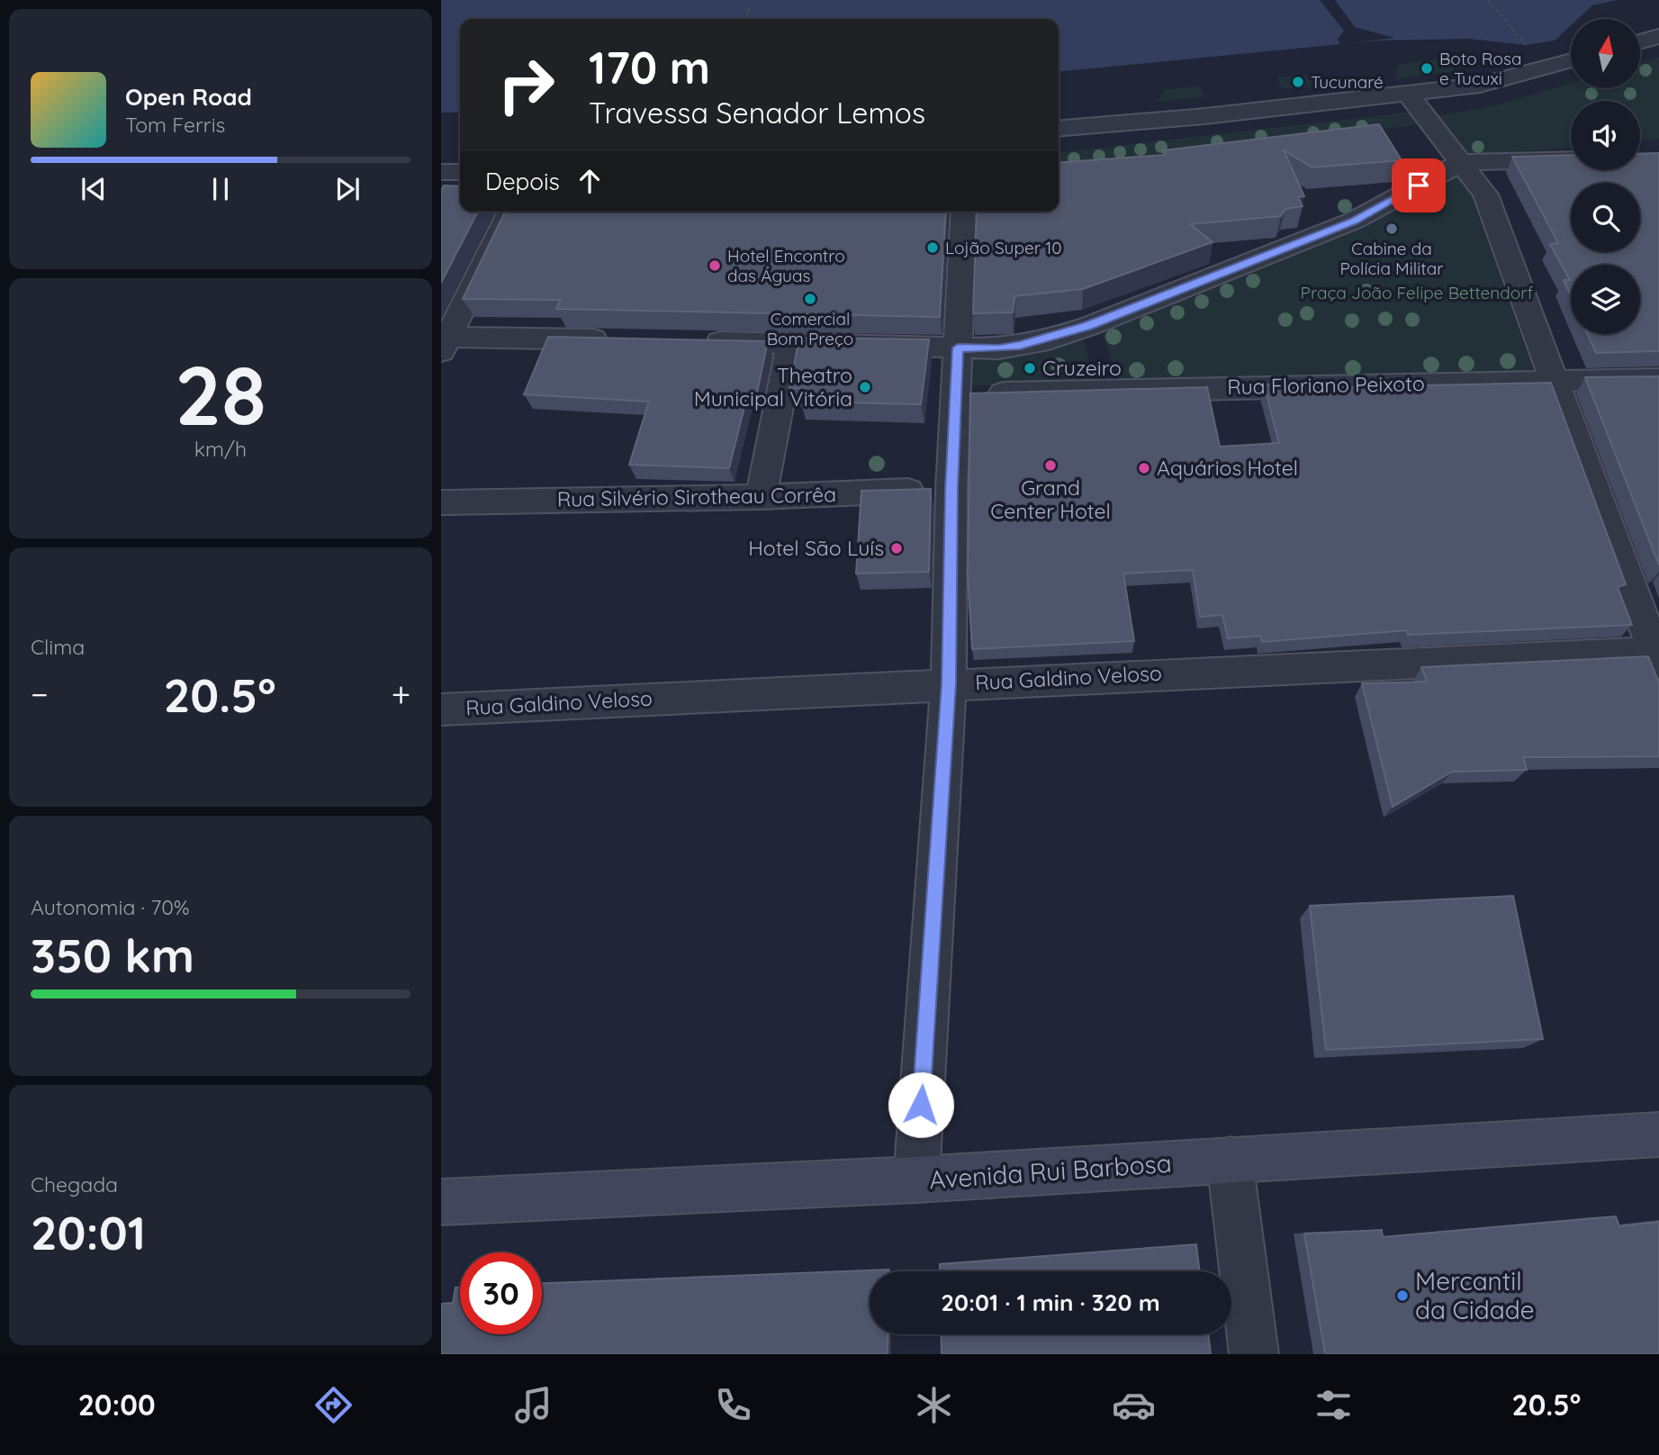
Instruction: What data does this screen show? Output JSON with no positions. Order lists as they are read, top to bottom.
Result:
{
  "streets": {
    "main road": ["Avenida Rui Barbosa"],
    "street": ["Rua Floriano Peixoto", "Rua Silvério Sirotheau Corrêa", "Rua Galdino Veloso"]
  },
  "parks": ["Praça João Felipe Bettendorf"],
  "places": [
    "Boto Rosa e Tucuxi",
    "Tucunaré",
    "Cabine da Polícia Militar",
    "Lojão Super 10",
    "Hotel Encontro das Águas",
    "Comercial Bom Preço",
    "Cruzeiro",
    "Theatro Municipal Vitória",
    "Grand Center Hotel",
    "Aquários Hotel",
    "Hotel São Luís",
    "Mercantil da Cidade"
  ],
  "north": "top",
  "page": {
    "turn": ["170 m", "Travessa Senador Lemos"],
    "song": ["Open Road", "Tom Ferris"],
    "then": "Depois",
    "tile": [
      ["28", "km/h"],
      "Clima",
      ["Autonomia · 70%", "350 km"],
      ["Chegada", "20:01"]
    ],
    "heat": ["−", "20.5°", "+"],
    "limit": "30",
    "trip": "20:01 · 1 min · 320 m",
    "tabs": ["20:00", "20.5°"]
  }
}
